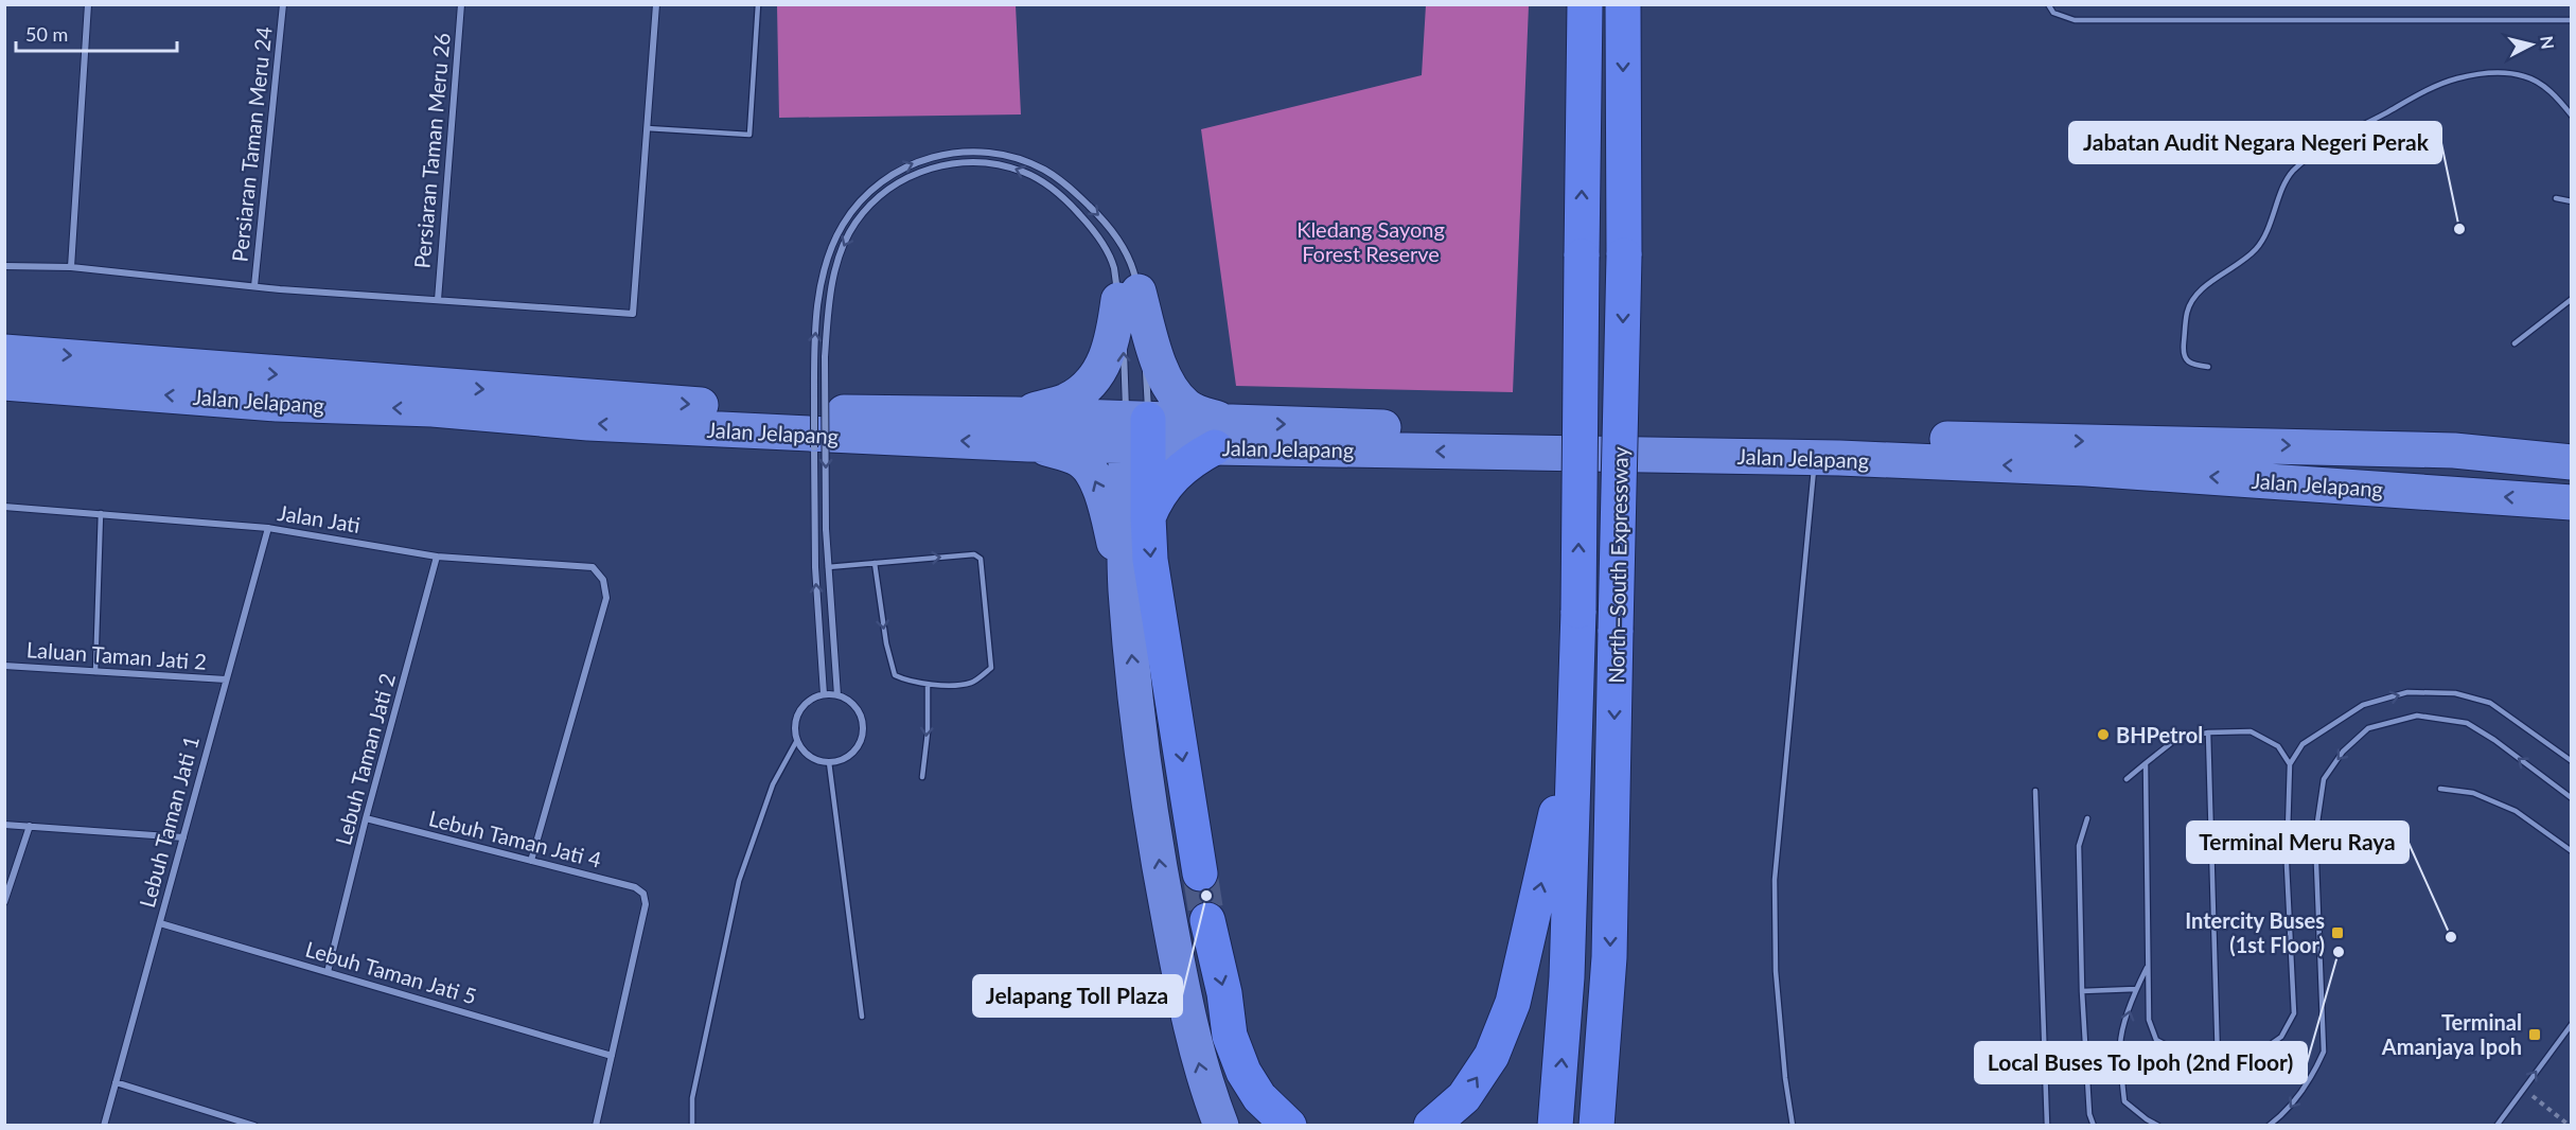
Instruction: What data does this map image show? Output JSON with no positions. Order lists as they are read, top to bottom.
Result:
{
  "streets": {
    "highway": ["North–South Expressway"],
    "main road": ["Jalan Jelapang"],
    "street": [
      "Persiaran Taman Meru 24",
      "Persiaran Taman Meru 26",
      "Jalan Jati",
      "Laluan Taman Jati 2",
      "Lebuh Taman Jati 2",
      "Lebuh Taman Jati 1",
      "Lebuh Taman Jati 4",
      "Lebuh Taman Jati 5"
    ]
  },
  "crossings": [
    ["Jalan Jati", "Lebuh Taman Jati 2"],
    ["Jalan Jati", "Lebuh Taman Jati 1"],
    ["Jalan Jati", "Lebuh Taman Jati 4"],
    ["Laluan Taman Jati 2", "Lebuh Taman Jati 1"],
    ["Lebuh Taman Jati 2", "Lebuh Taman Jati 4"],
    ["Lebuh Taman Jati 2", "Lebuh Taman Jati 5"],
    ["Lebuh Taman Jati 1", "Lebuh Taman Jati 5"],
    ["Lebuh Taman Jati 4", "Lebuh Taman Jati 5"]
  ],
  "parks": ["Kledang Sayong Forest Reserve"],
  "places": {
    "other": [
      "Jabatan Audit Negara Negeri Perak",
      "BHPetrol",
      "Jelapang Toll Plaza",
      "Terminal Meru Raya",
      "Local Buses To Ipoh (2nd Floor)"
    ],
    "transit": ["Intercity Buses (1st Floor)", "Terminal Amanjaya Ipoh"]
  },
  "scale_bar": "50 m",
  "north": "right"
}
